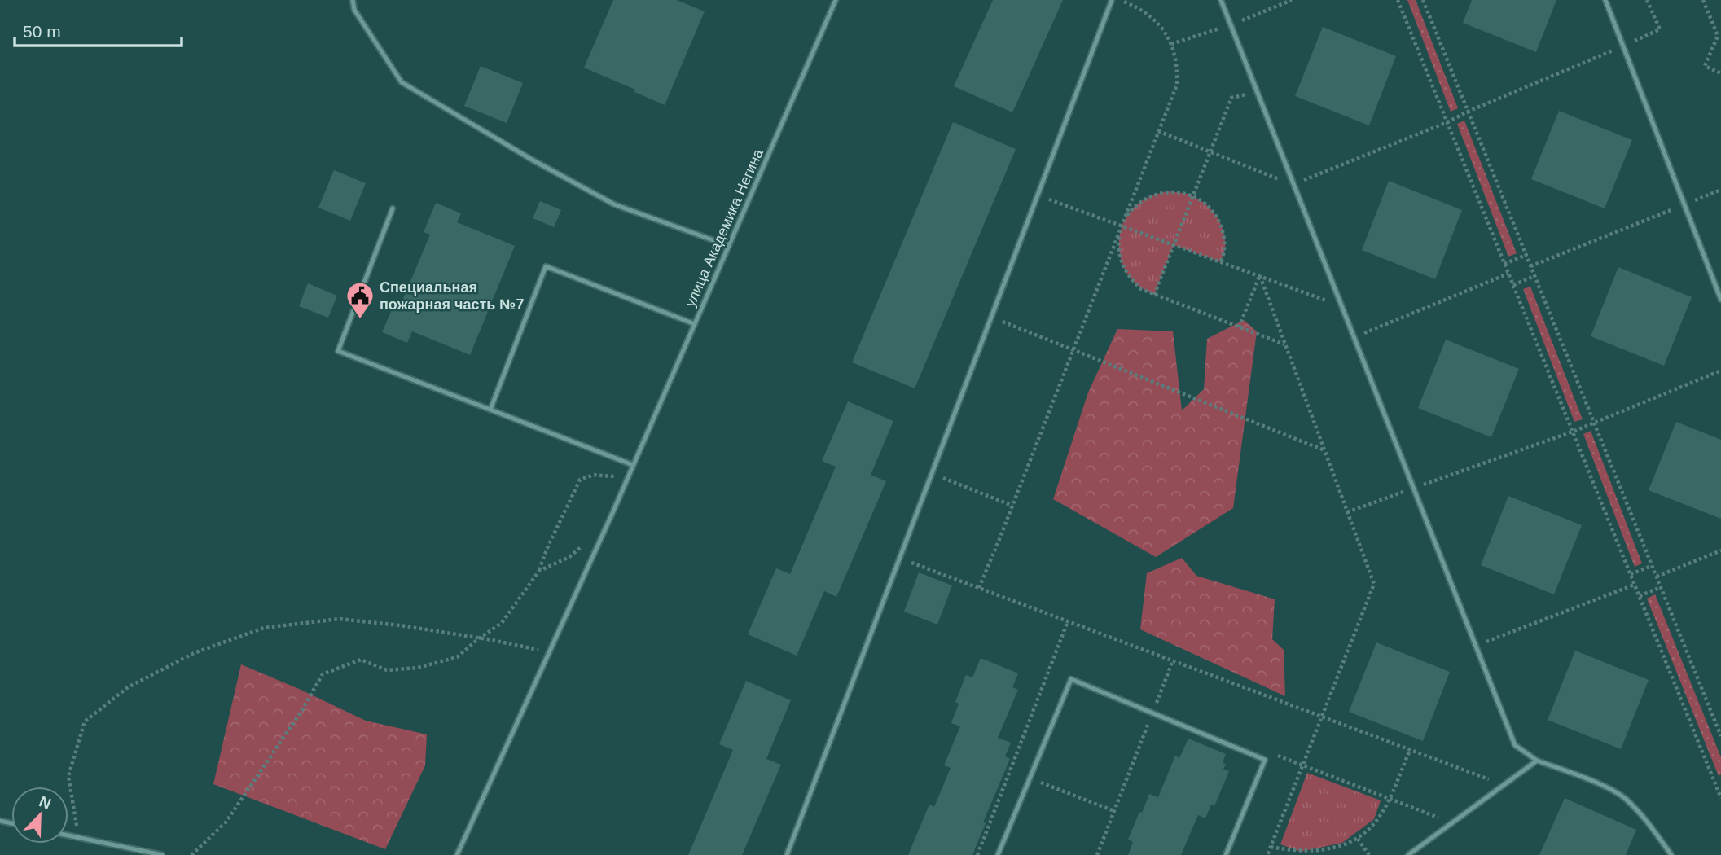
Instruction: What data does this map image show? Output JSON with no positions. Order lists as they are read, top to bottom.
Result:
{
  "streets": {
    "lane": ["улица Академика Негина"]
  },
  "places": {
    "public building": ["Специальная пожарная часть №7"]
  },
  "scale_bar": "50 m",
  "north": "top right"
}
